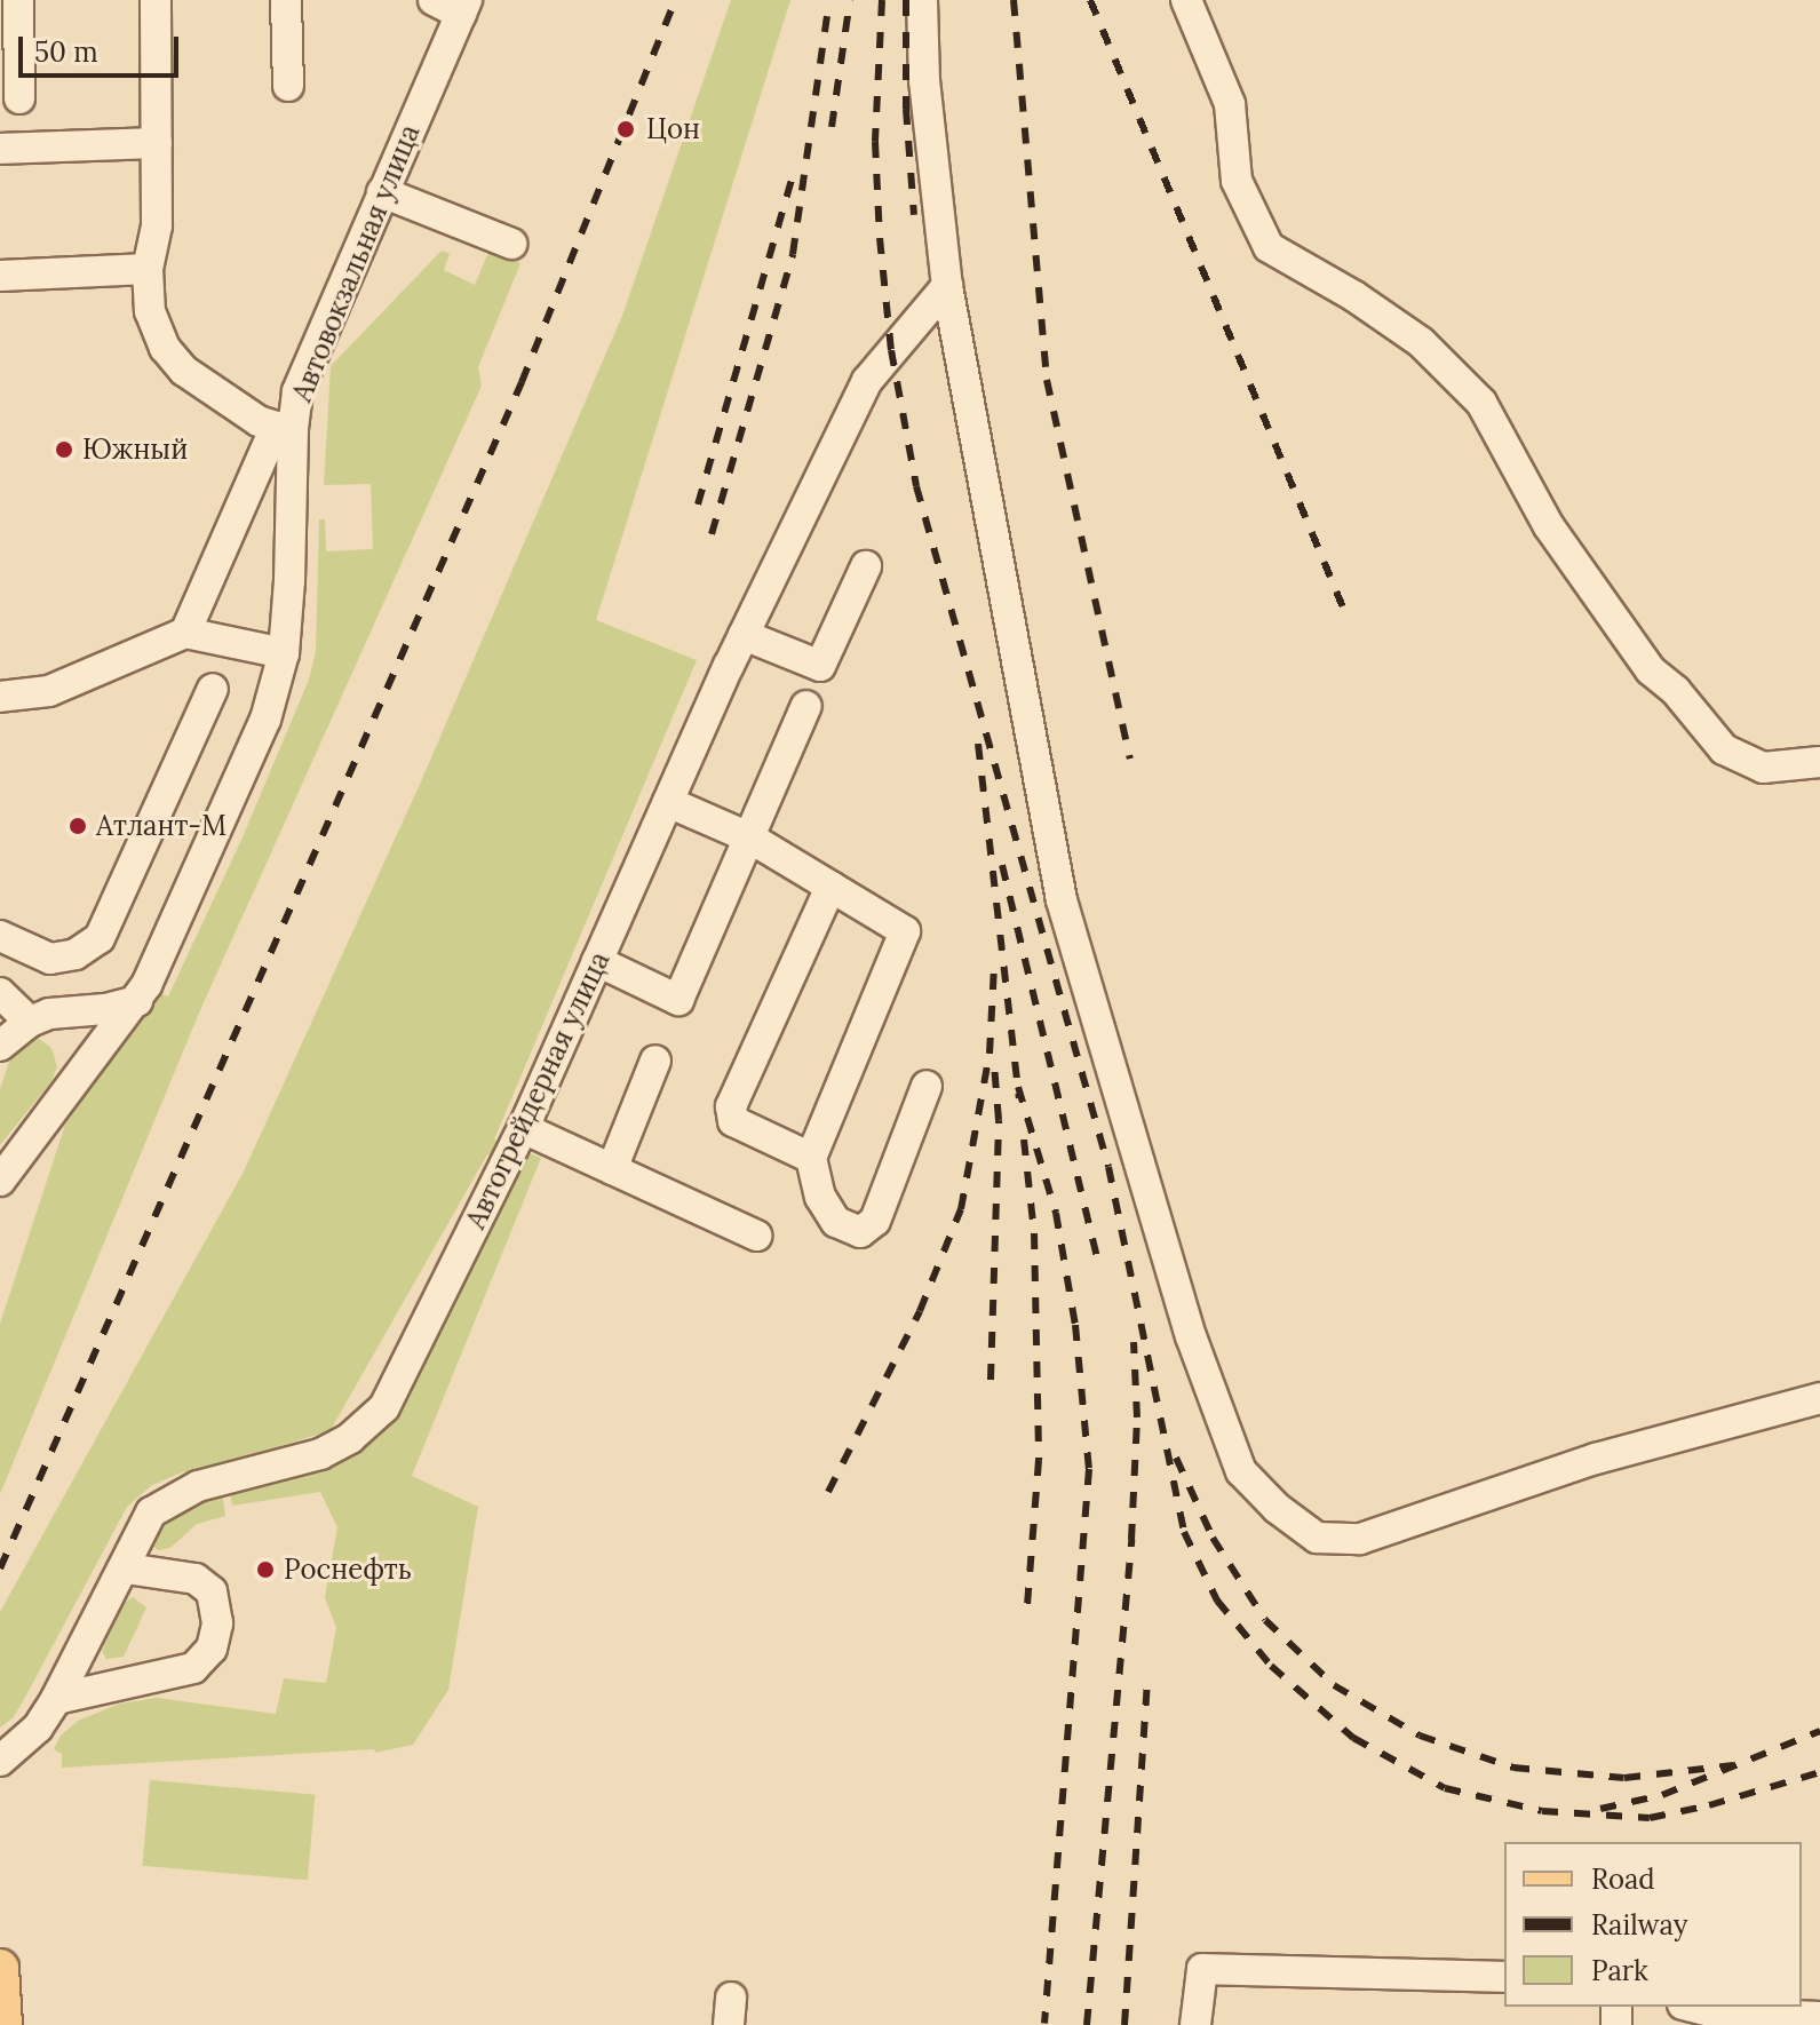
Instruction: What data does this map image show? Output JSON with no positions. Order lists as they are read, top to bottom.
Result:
{
  "streets": {
    "street": ["Автовокзальная улица", "Автогрейдерная улица"]
  },
  "places": [
    "Цон",
    "Южный",
    "Атлант-М",
    "Роснефть"
  ],
  "legend": ["Road", "Railway", "Park"],
  "scale_bar": "50 m"
}
